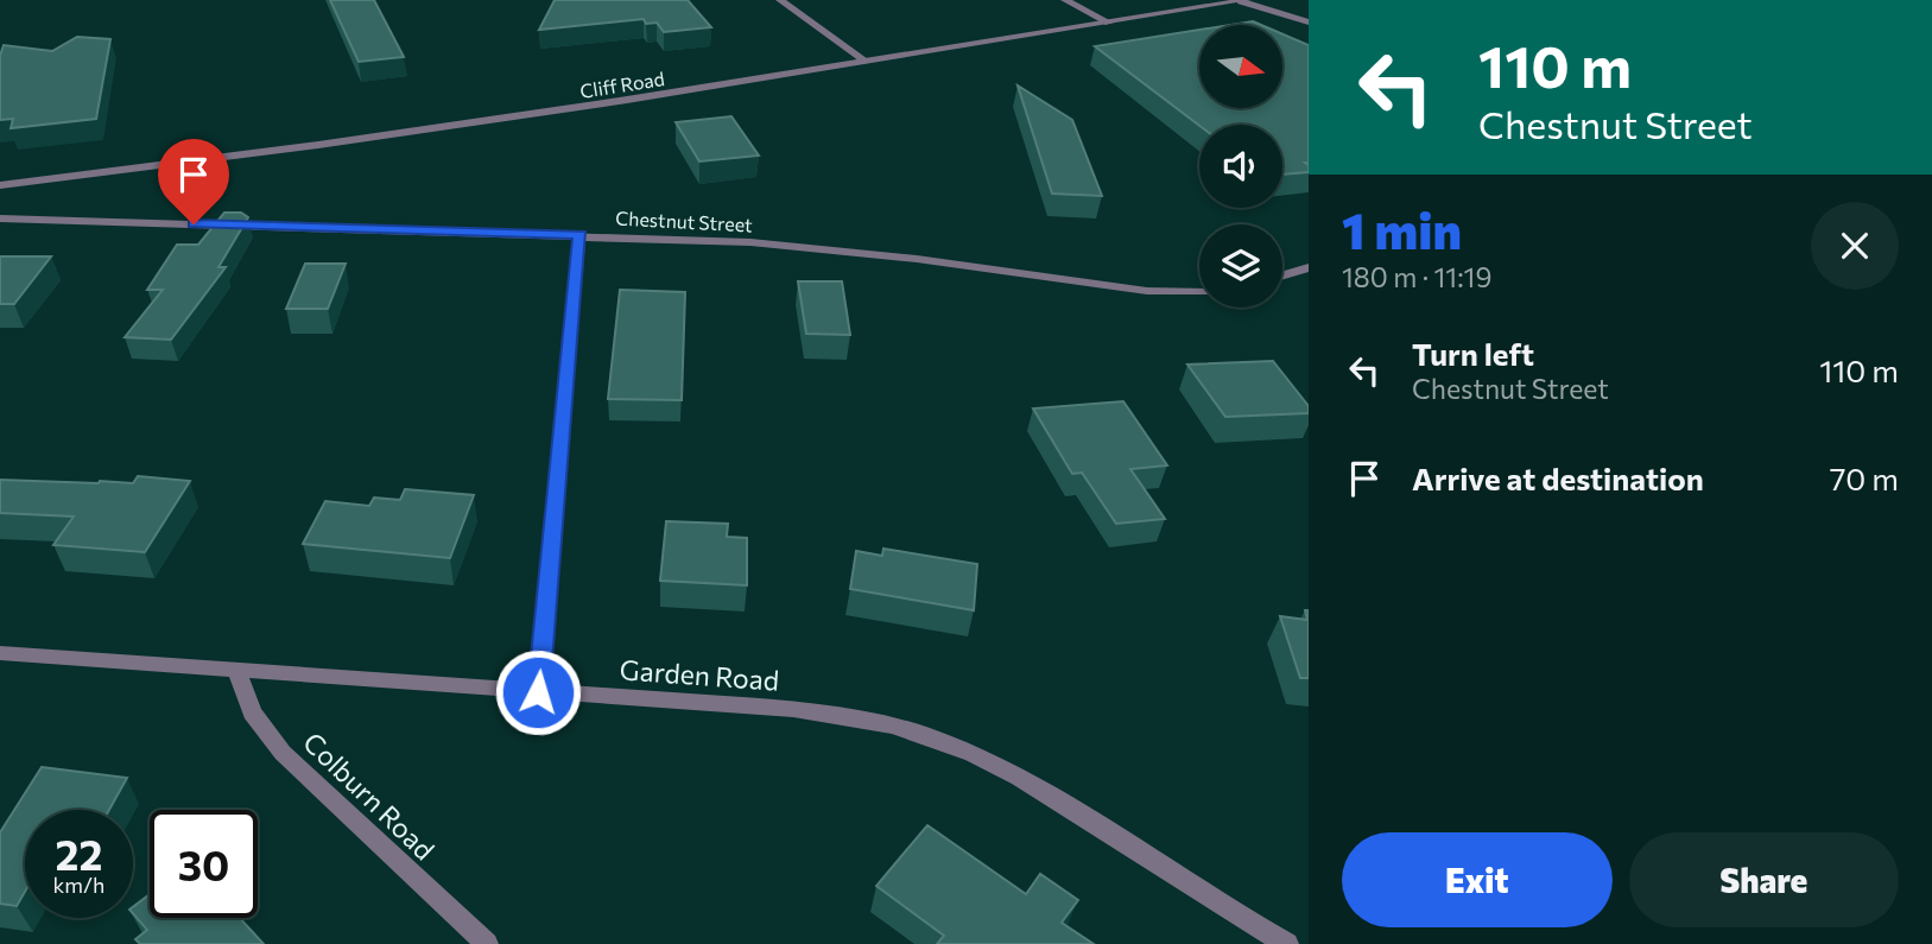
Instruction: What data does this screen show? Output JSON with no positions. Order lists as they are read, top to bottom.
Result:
{
  "streets": {
    "street": [
      "Cliff Road",
      "Chestnut Street",
      "Garden Road",
      "Colburn Road"
    ]
  },
  "crossings": [
    ["Garden Road", "Colburn Road"]
  ],
  "north": "right",
  "page": {
    "turn": ["110 m", "Chestnut Street"],
    "heading": ["1 min", "180 m · 11:19"],
    "list": [
      {
        "name": "Turn left",
        "note": "Chestnut Street",
        "value": "110 m"
      },
      {
        "name": "Arrive at destination",
        "value": "70 m"
      }
    ],
    "speed": "22 km/h",
    "limit": "30",
    "buttons": ["Exit", "Share"]
  }
}
